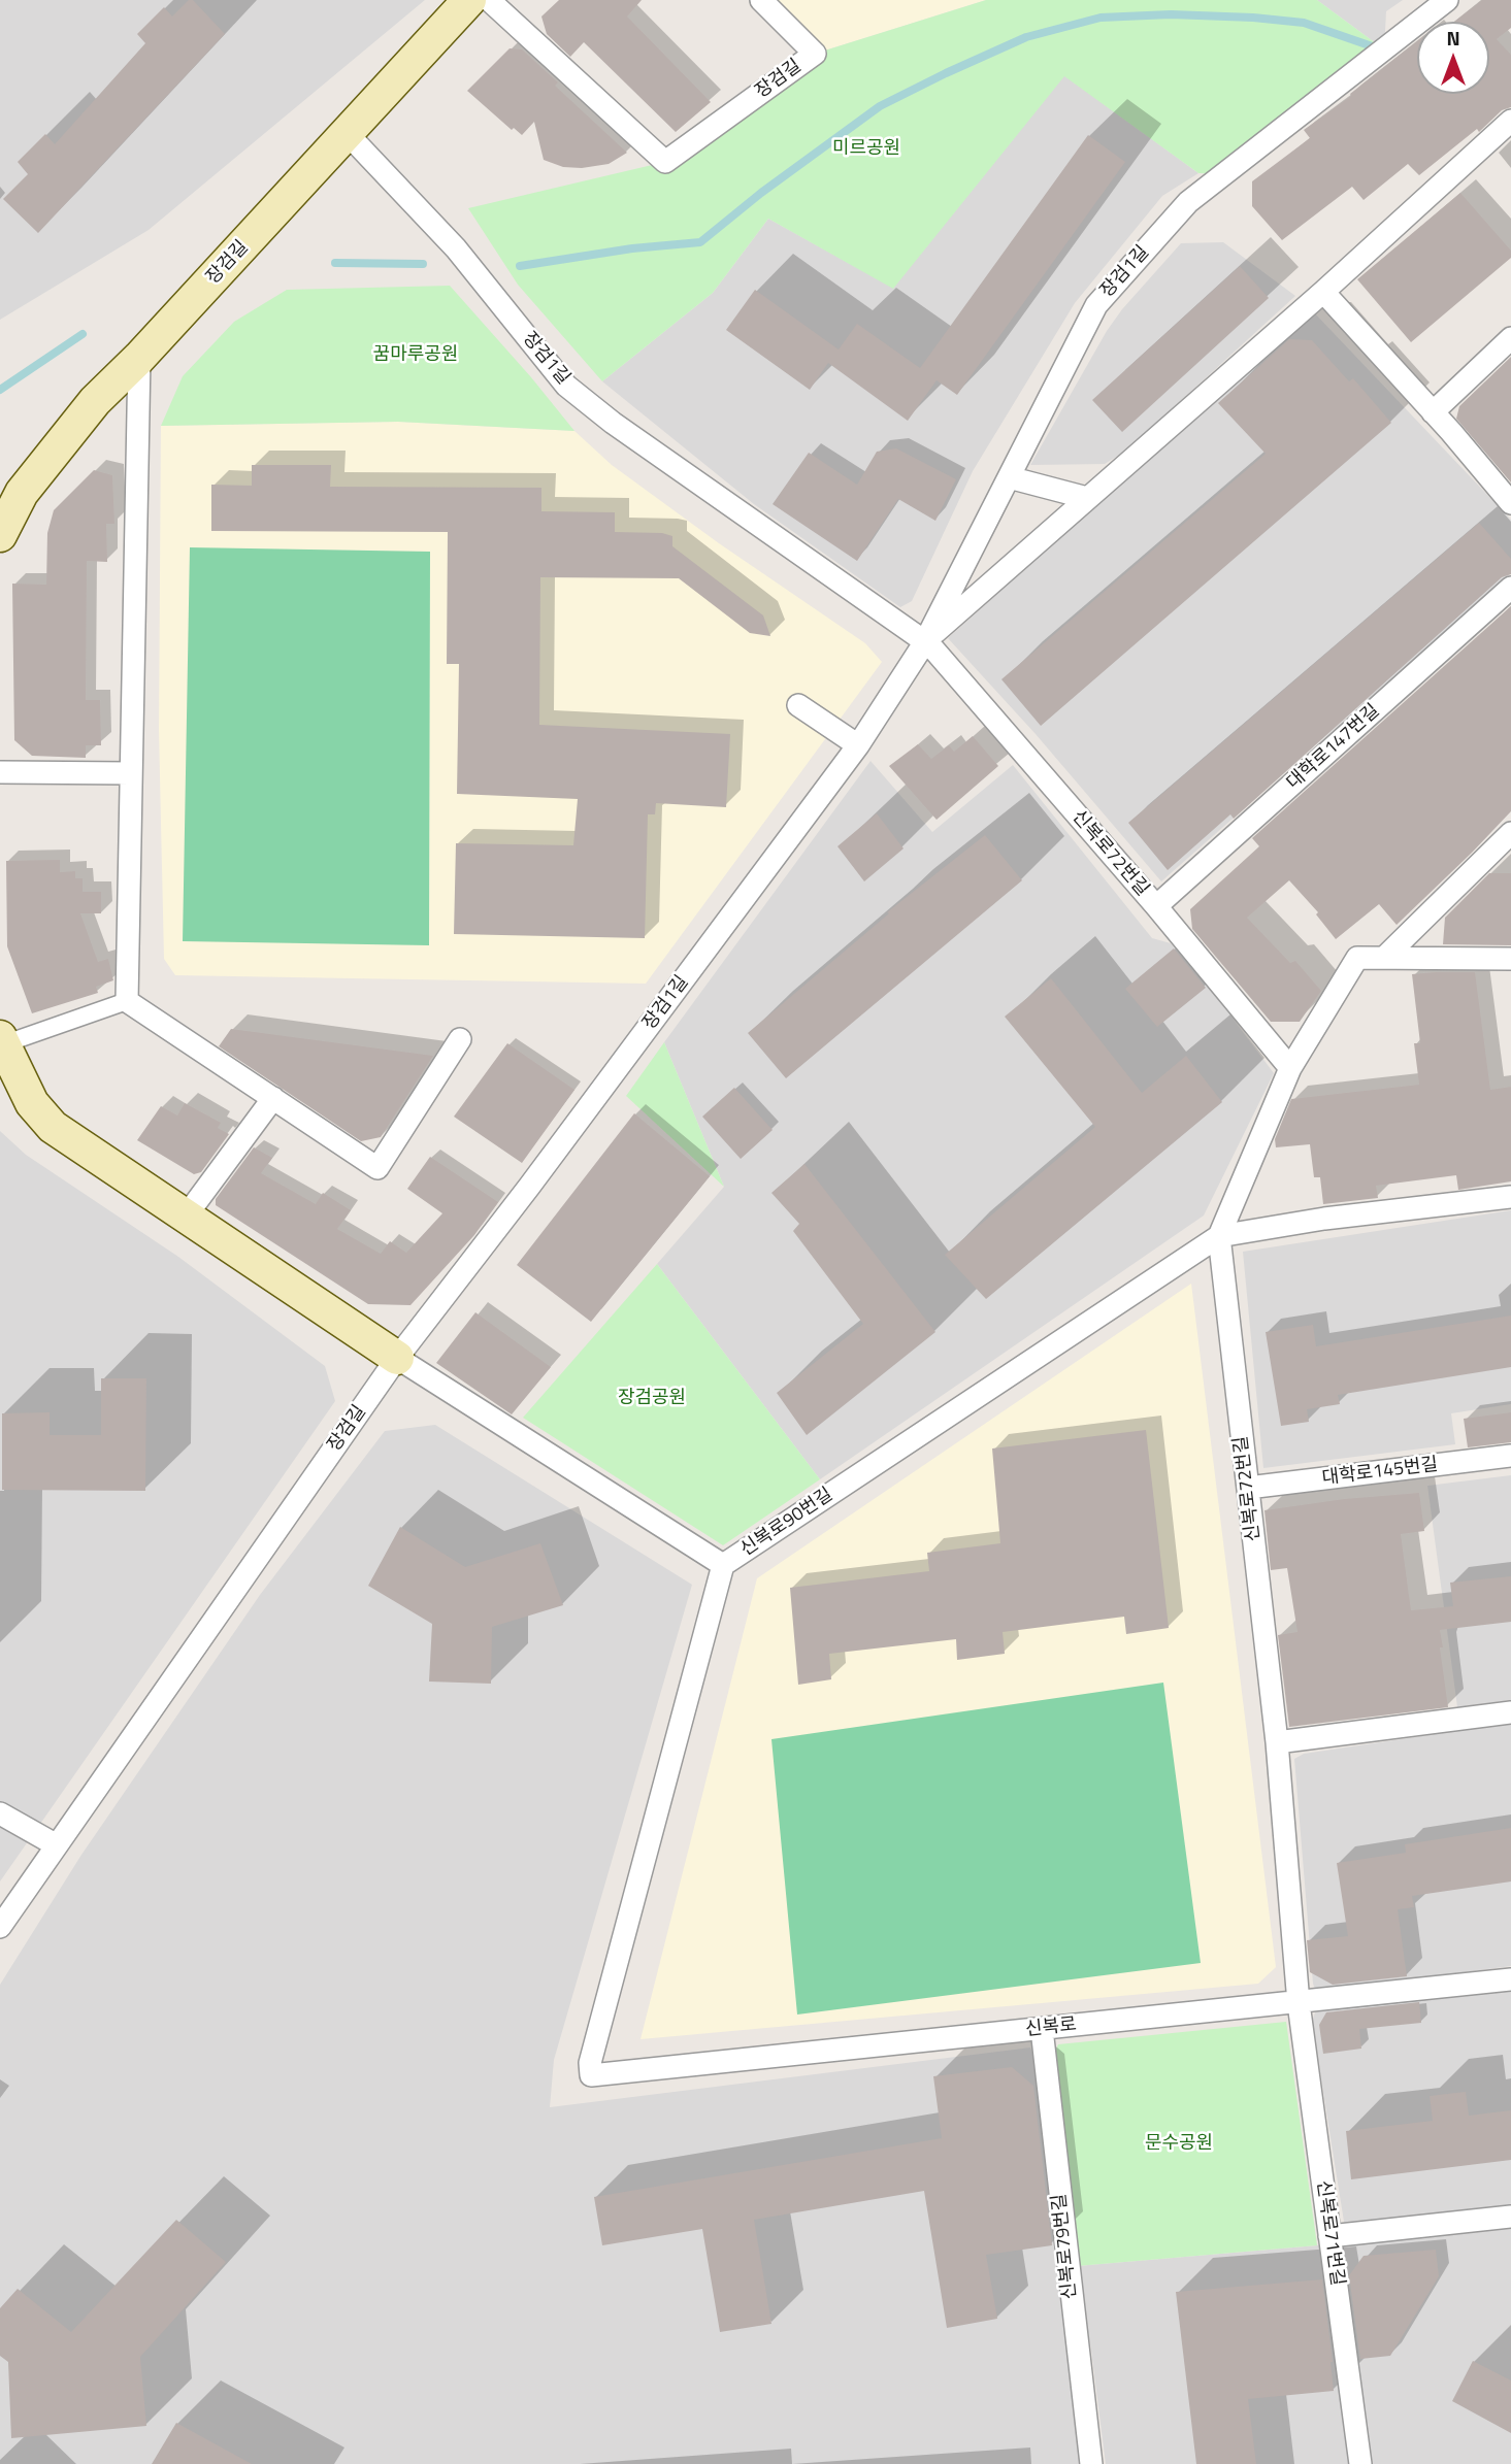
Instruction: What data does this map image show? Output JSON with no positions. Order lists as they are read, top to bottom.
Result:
{
  "streets": {
    "main road": ["장검길"],
    "street": [
      "장검1길",
      "대학로147번길",
      "신복로72번길",
      "대학로145번길",
      "신복로90번길",
      "신복로",
      "신복로71번길",
      "신복로79번길"
    ]
  },
  "crossings": [
    ["장검길", "장검1길"],
    ["장검1길", "신복로72번길"],
    ["대학로147번길", "신복로72번길"],
    ["신복로72번길", "대학로145번길"],
    ["신복로72번길", "신복로90번길"],
    ["신복로72번길", "신복로"],
    ["신복로72번길", "신복로71번길"],
    ["신복로90번길", "신복로"],
    ["신복로", "신복로71번길"],
    ["신복로", "신복로79번길"]
  ],
  "parks": [
    "미르공원",
    "꿈마루공원",
    "장검공원",
    "문수공원"
  ],
  "north": "top"
}
